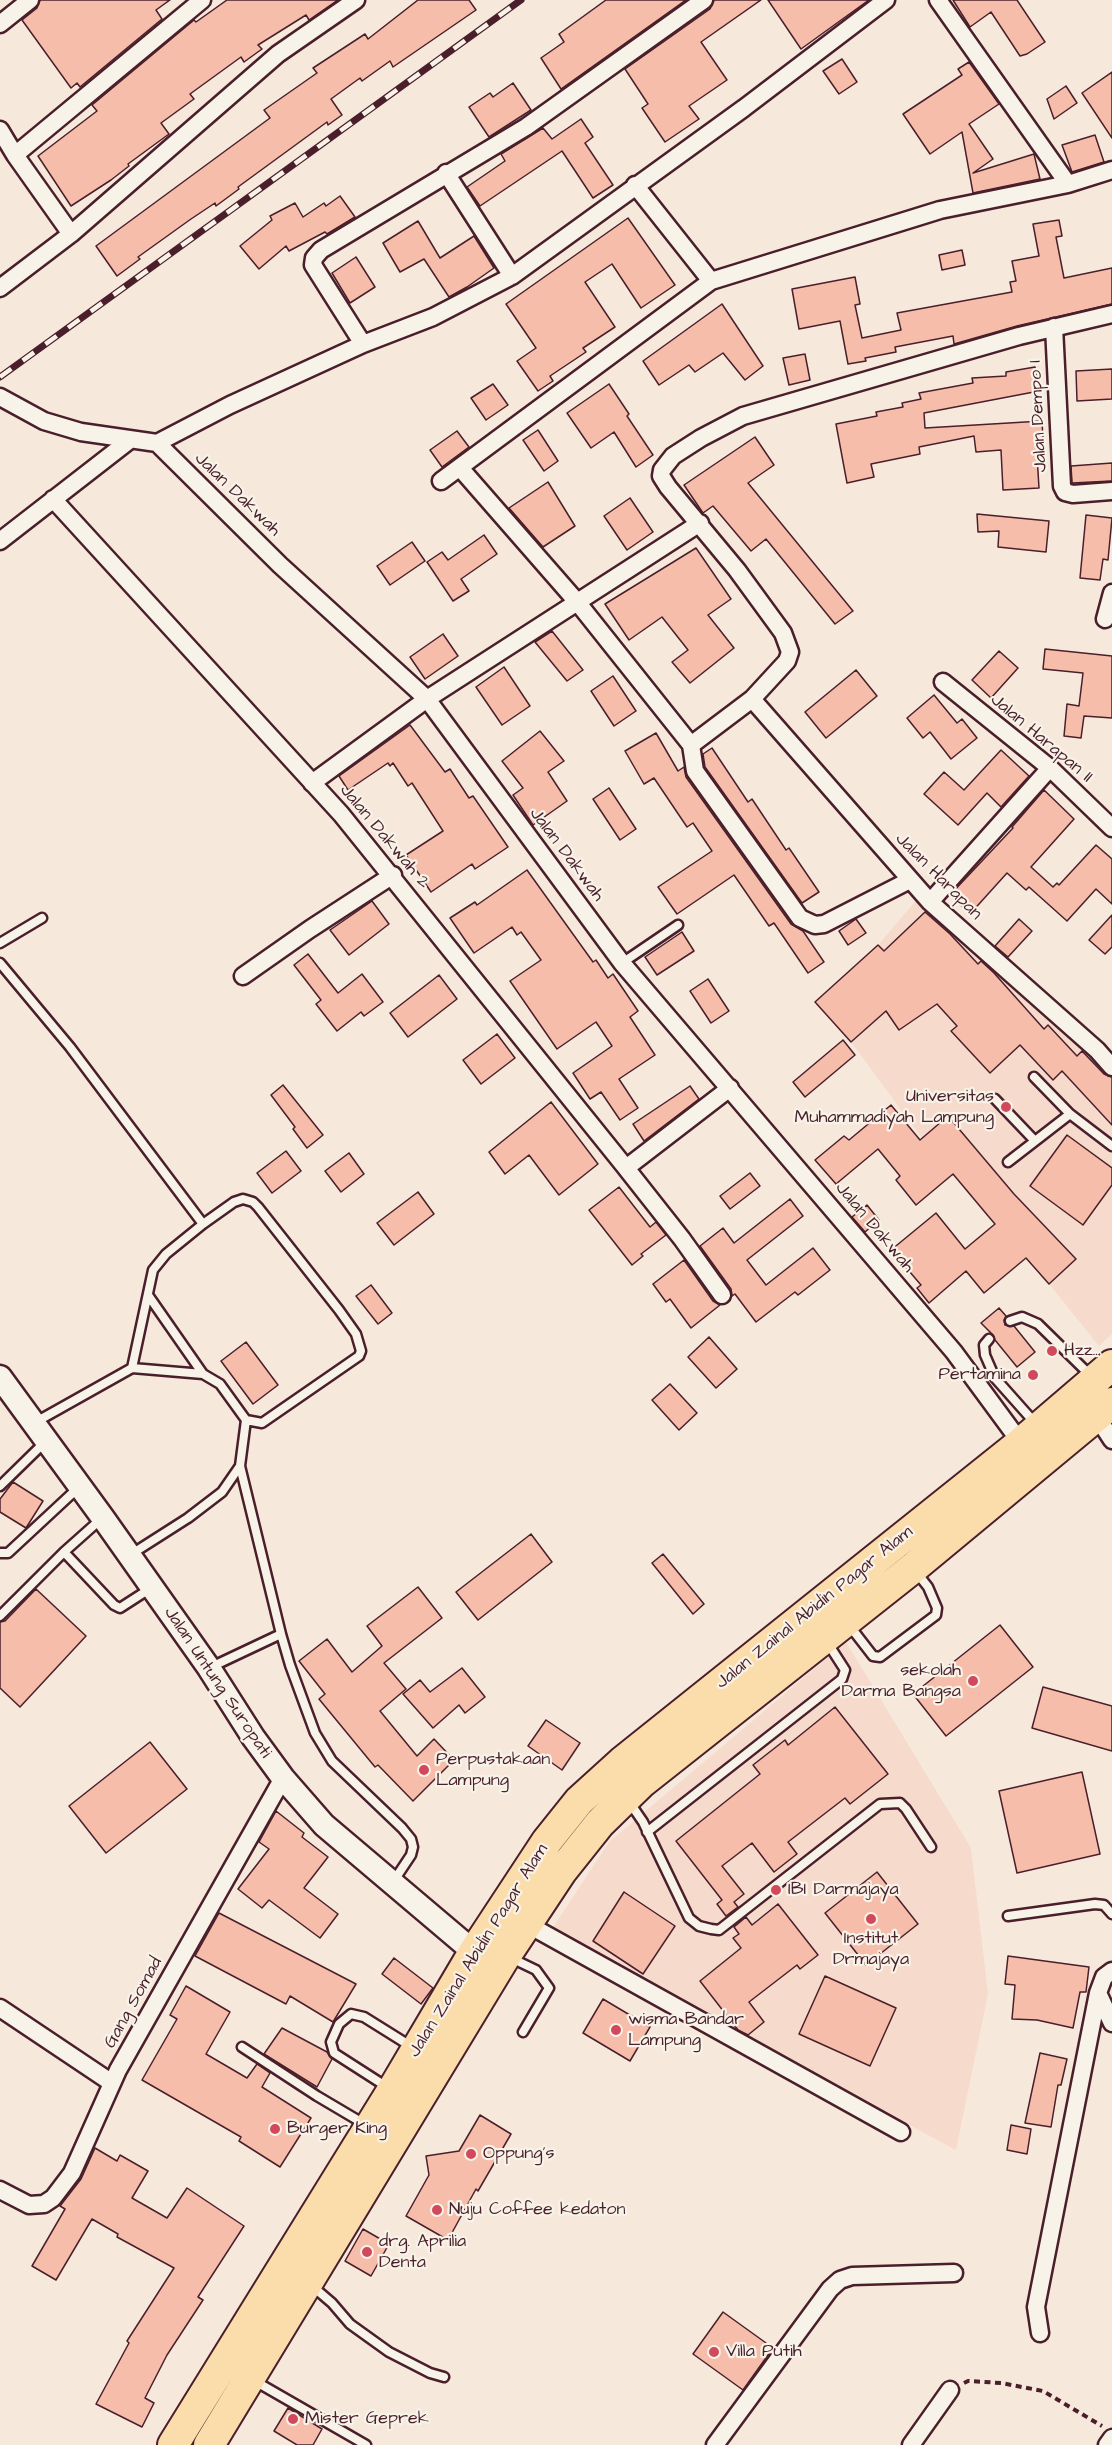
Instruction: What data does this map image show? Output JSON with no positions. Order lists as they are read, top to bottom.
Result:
{
  "streets": {
    "highway": ["Jalan Zainal Abidin Pagar Alam"],
    "main road": ["Jalan Untung Suropati"],
    "street": [
      "Jalan Dempo I",
      "Jalan Dakwah",
      "Jalan Harapan II",
      "Jalan Dakwah 2",
      "Jalan Harapan",
      "Gang Somad"
    ]
  },
  "crossings": [
    ["Jalan Dakwah", "Jalan Zainal Abidin Pagar Alam"],
    ["Jalan Zainal Abidin Pagar Alam", "Jalan Untung Suropati"],
    ["Jalan Untung Suropati", "Gang Somad"]
  ],
  "places": [
    "Universitas Muhammadiyah Lampung",
    "Hzz...",
    "Pertamina",
    "sekolah Darma Bangsa",
    "Perpustakaan Lampung",
    "IBI Darmajaya",
    "Institut Drmajaya",
    "wisma Bandar Lampung",
    "Burger King",
    "Oppung's",
    "Nuju Coffee kedaton",
    "drg. Aprilia Denta",
    "Villa Putih",
    "Mister Geprek"
  ]
}
